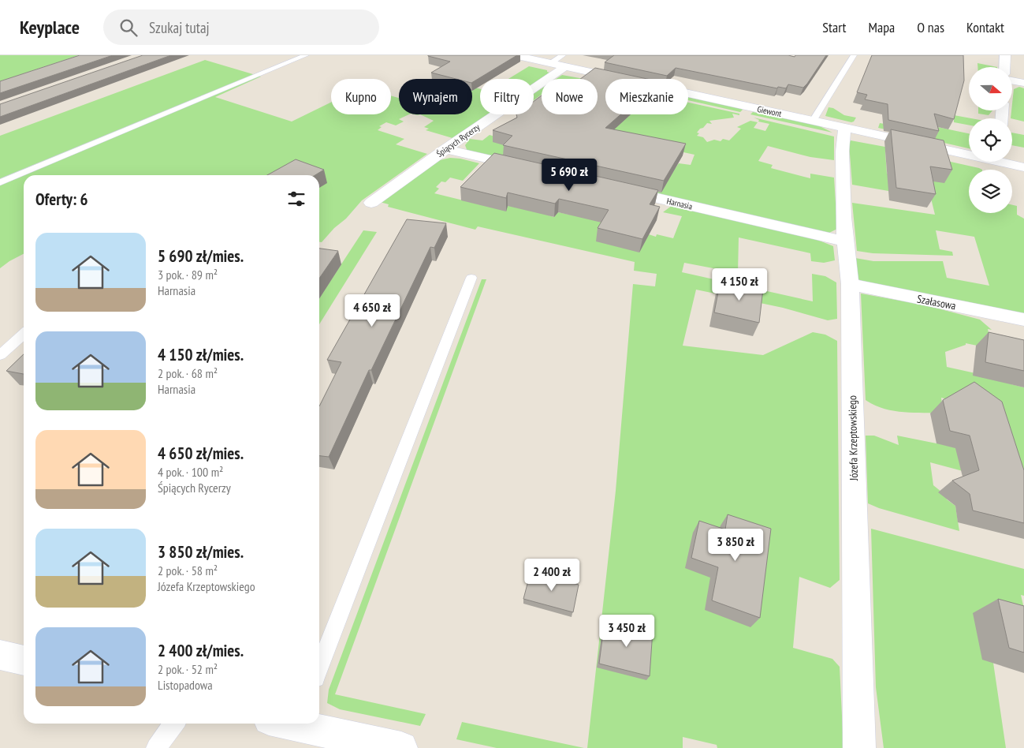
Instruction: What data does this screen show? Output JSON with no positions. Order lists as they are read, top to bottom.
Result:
{
  "streets": {
    "street": [
      "Giewont",
      "Śpiących Rycerzy",
      "Harnasia",
      "Szałasowa",
      "Józefa Krzeptowskiego"
    ]
  },
  "crossings": [
    ["Giewont", "Śpiących Rycerzy"],
    ["Giewont", "Józefa Krzeptowskiego"],
    ["Harnasia", "Józefa Krzeptowskiego"],
    ["Szałasowa", "Józefa Krzeptowskiego"]
  ],
  "north": "right",
  "page": {
    "header": "Keyplace",
    "search": "Szukaj tutaj",
    "nav": [
      "Start",
      "Mapa",
      "O nas",
      "Kontakt"
    ],
    "chip": [
      "Kupno",
      "Wynajem",
      "Filtry",
      "Nowe",
      "Mieszkanie"
    ],
    "price": [
      "5 690 zł",
      "4 150 zł",
      "4 650 zł",
      "3 850 zł",
      "2 400 zł",
      "3 450 zł"
    ],
    "heading": "Oferty: 6",
    "list": [
      {
        "name": "5 690 zł/mies.",
        "note": "3 pok. · 89 m² · Harnasia"
      },
      {
        "name": "4 150 zł/mies.",
        "note": "2 pok. · 68 m² · Harnasia"
      },
      {
        "name": "4 650 zł/mies.",
        "note": "4 pok. · 100 m² · Śpiących Rycerzy"
      },
      {
        "name": "3 850 zł/mies.",
        "note": "2 pok. · 58 m² · Józefa Krzeptowskiego"
      },
      {
        "name": "2 400 zł/mies.",
        "note": "2 pok. · 52 m² · Listopadowa"
      }
    ]
  }
}
